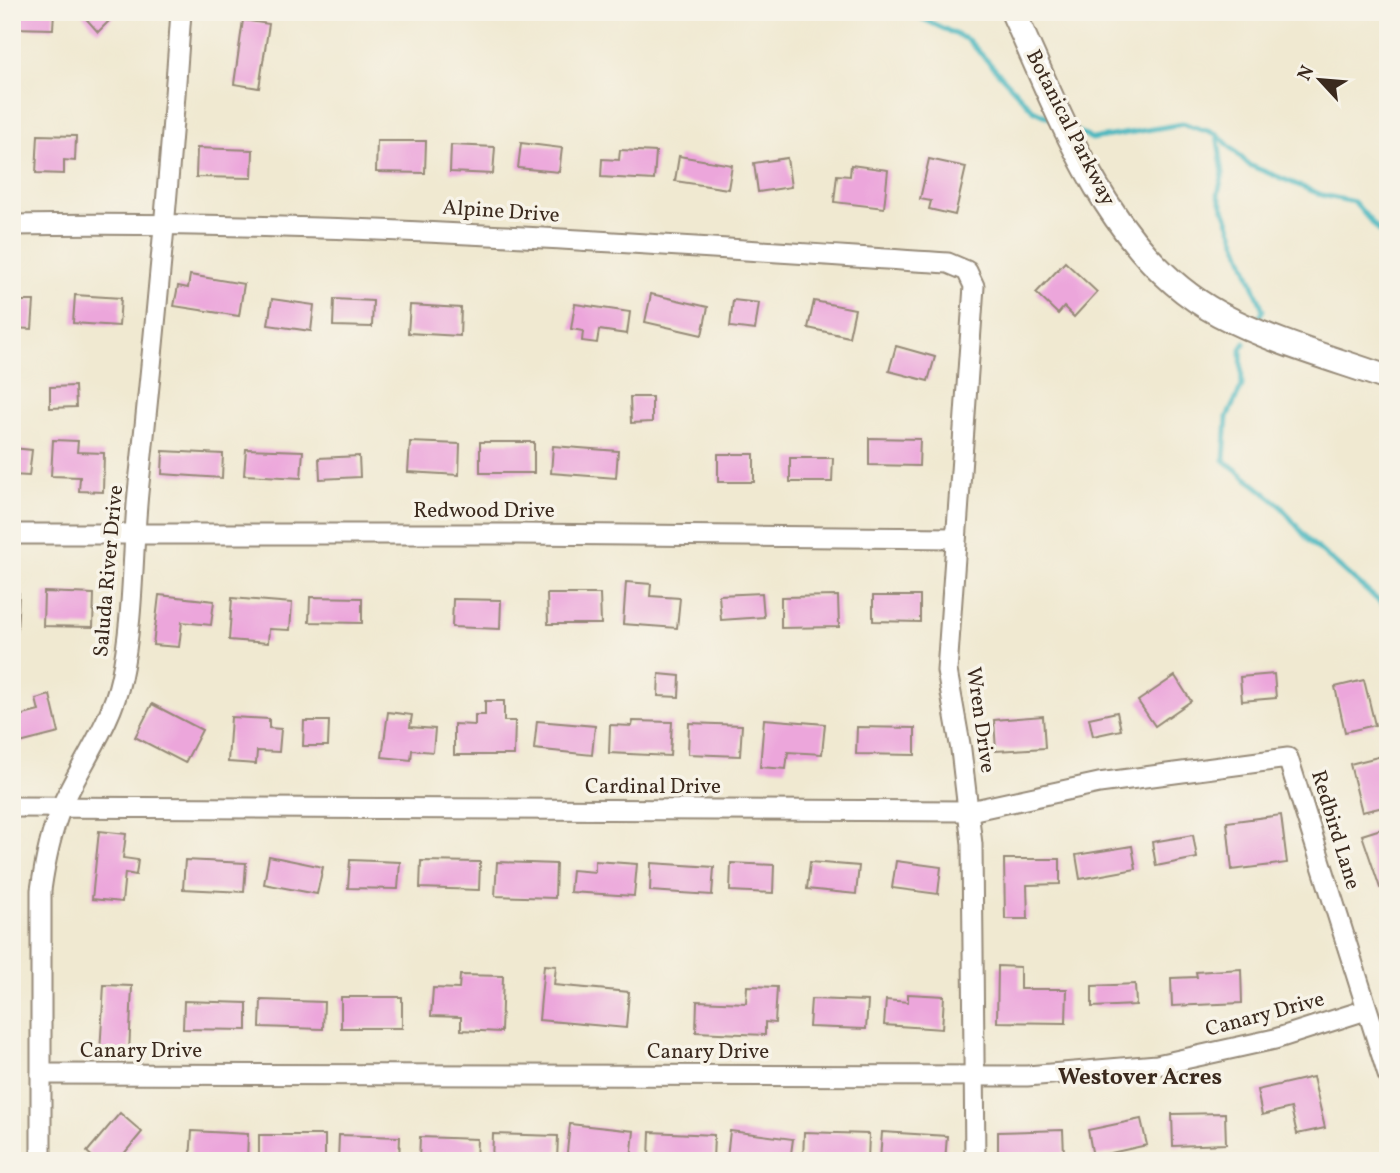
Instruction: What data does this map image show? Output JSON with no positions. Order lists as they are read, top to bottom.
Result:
{
  "streets": {
    "street": [
      "Botanical Parkway",
      "Alpine Drive",
      "Redwood Drive",
      "Saluda River Drive",
      "Wren Drive",
      "Cardinal Drive",
      "Redbird Lane",
      "Canary Drive"
    ]
  },
  "crossings": [
    ["Alpine Drive", "Saluda River Drive"],
    ["Alpine Drive", "Wren Drive"],
    ["Redwood Drive", "Saluda River Drive"],
    ["Redwood Drive", "Wren Drive"],
    ["Saluda River Drive", "Cardinal Drive"],
    ["Saluda River Drive", "Canary Drive"],
    ["Wren Drive", "Cardinal Drive"],
    ["Wren Drive", "Canary Drive"],
    ["Cardinal Drive", "Redbird Lane"],
    ["Redbird Lane", "Canary Drive"]
  ],
  "districts": ["Westover Acres"],
  "north": "top left"
}
